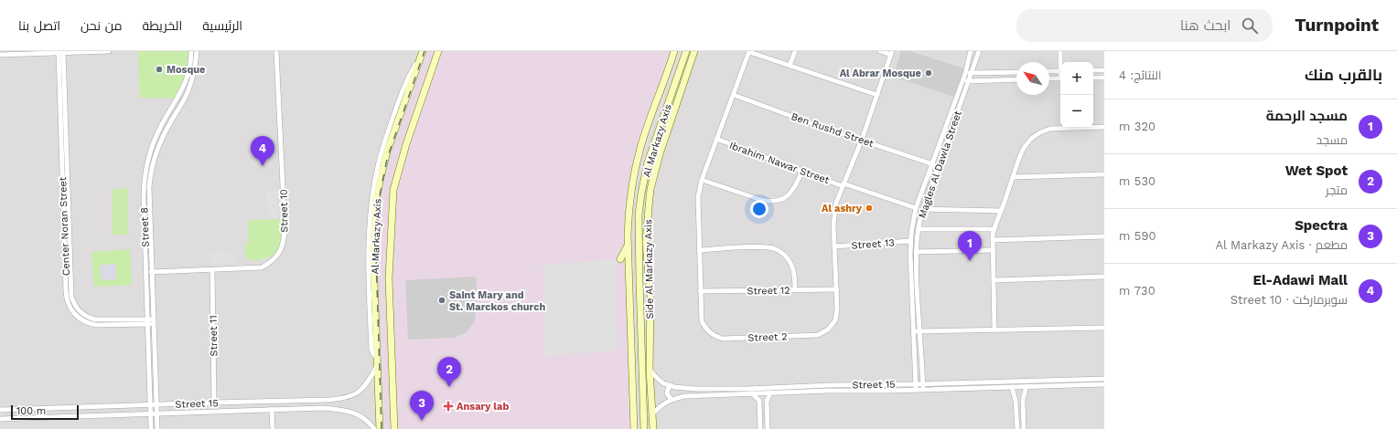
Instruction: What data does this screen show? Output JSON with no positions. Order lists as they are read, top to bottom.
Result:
{
  "streets": {
    "main road": ["Al Markazy Axis", "Side Al Markazy Axis"],
    "street": [
      "Ben Rushd Street",
      "Ibrahim Nawar Street",
      "Magles Al Dawla Street",
      "Street 10",
      "Center Noran Street",
      "Street 8",
      "Street 13",
      "Street 12",
      "Street 11",
      "Street 2",
      "Street 15"
    ]
  },
  "crossings": [
    ["Ben Rushd Street", "Magles Al Dawla Street"],
    ["Ben Rushd Street", "Street 2"],
    ["Al Markazy Axis", "Street 15"],
    ["Ibrahim Nawar Street", "Magles Al Dawla Street"],
    ["Ibrahim Nawar Street", "Street 2"],
    ["Magles Al Dawla Street", "Street 13"],
    ["Magles Al Dawla Street", "Street 15"],
    ["Street 10", "Street 8"],
    ["Street 10", "Street 11"],
    ["Center Noran Street", "Street 8"],
    ["Street 8", "Street 15"],
    ["Street 13", "Street 2"],
    ["Side Al Markazy Axis", "Street 15"],
    ["Street 12", "Street 2"],
    ["Street 11", "Street 15"]
  ],
  "places": {
    "other": [
      "Mosque",
      "Al Abrar Mosque",
      "Al ashry",
      "Saint Mary and St. Marckos church"
    ],
    "health": ["Ansary lab"]
  },
  "scale_bar": "100 m",
  "north": "top left",
  "page": {
    "header": "Turnpoint",
    "search": "ابحث هنا",
    "nav": [
      "الرئيسية",
      "الخريطة",
      "من نحن",
      "اتصل بنا"
    ],
    "heading": ["بالقرب منك", "النتائج: 4"],
    "map_buttons": ["+", "−"],
    "list": [
      {
        "mark": "1",
        "name": "مسجد الرحمة",
        "note": "مسجد",
        "value": "320 m"
      },
      {
        "mark": "2",
        "name": "Wet Spot",
        "note": "متجر",
        "value": "530 m"
      },
      {
        "mark": "3",
        "name": "Spectra",
        "note": "مطعم · Al Markazy Axis",
        "value": "590 m"
      },
      {
        "mark": "4",
        "name": "El-Adawi Mall",
        "note": "سوبرماركت · Street 10",
        "value": "730 m"
      }
    ],
    "pins": [
      "4",
      "1",
      "2",
      "3"
    ],
    "scale": "100 m"
  }
}
